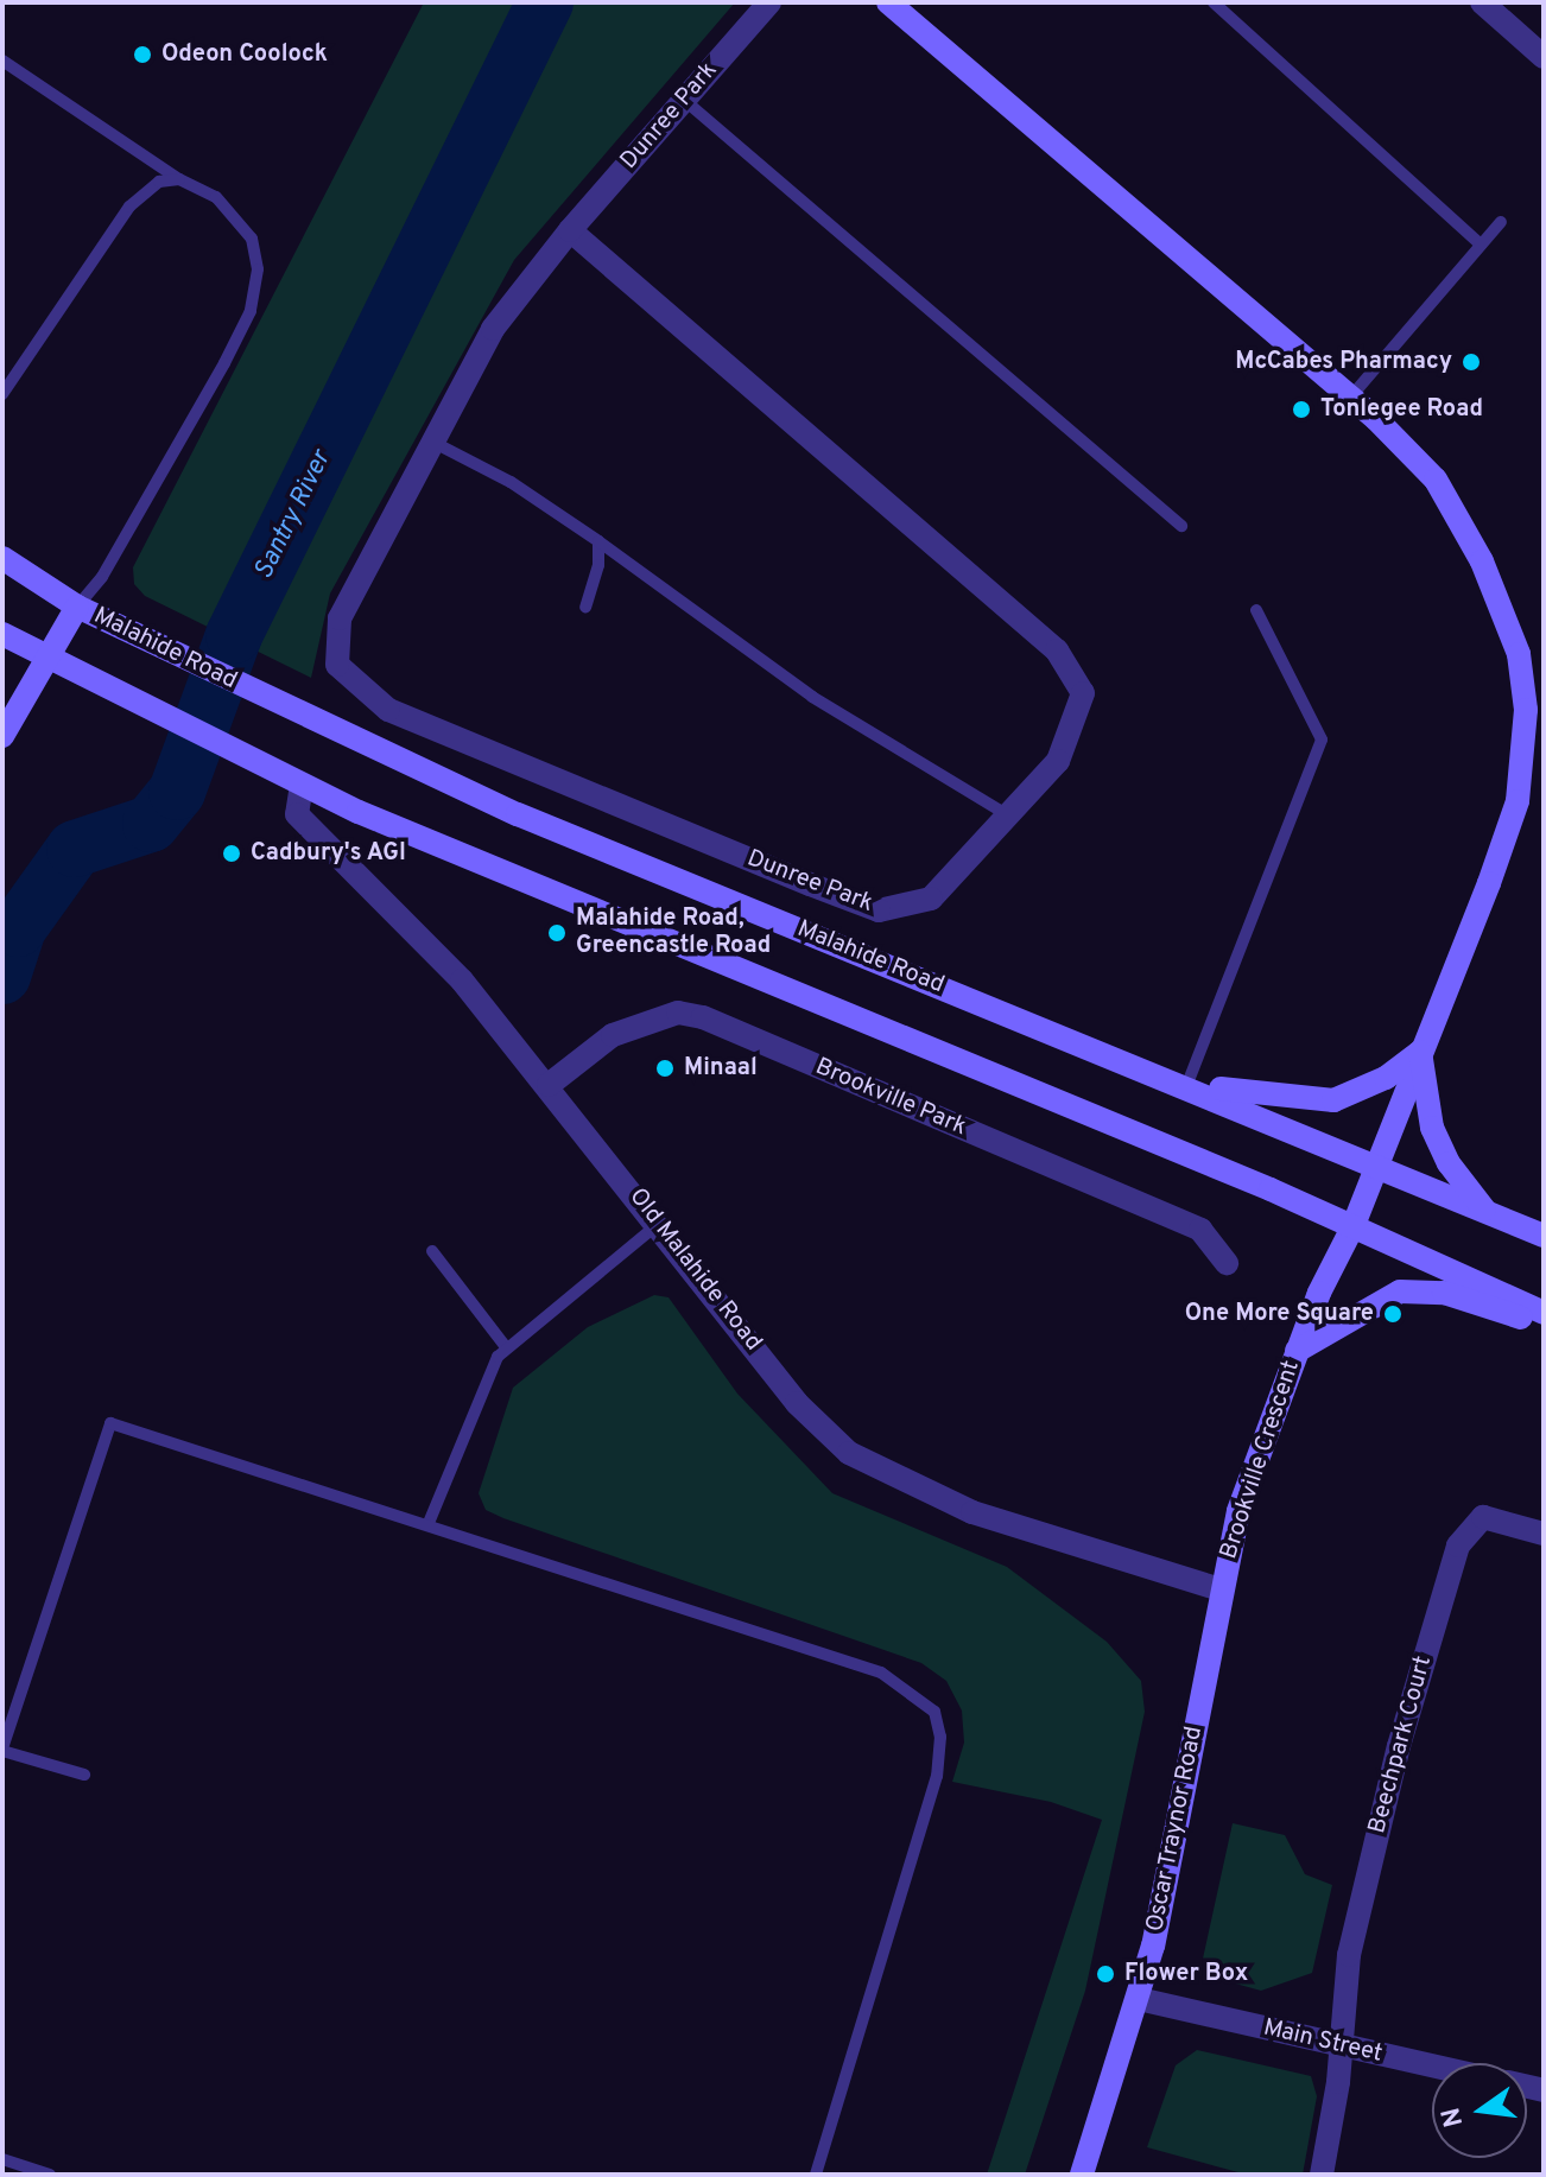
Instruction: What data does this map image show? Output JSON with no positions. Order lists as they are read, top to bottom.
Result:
{
  "streets": {
    "main road": ["Malahide Road", "Brookville Crescent", "Oscar Traynor Road"],
    "street": [
      "Dunree Park",
      "Brookville Park",
      "Old Malahide Road",
      "Beechpark Court",
      "Main Street"
    ]
  },
  "crossings": [
    ["Brookville Park", "Old Malahide Road"],
    ["Old Malahide Road", "Brookville Crescent"],
    ["Old Malahide Road", "Oscar Traynor Road"],
    ["Brookville Crescent", "Oscar Traynor Road"],
    ["Beechpark Court", "Main Street"],
    ["Oscar Traynor Road", "Main Street"]
  ],
  "water": ["Santry River"],
  "places": [
    "Odeon Coolock",
    "McCabes Pharmacy",
    "Tonlegee Road",
    "Cadbury's AGI",
    "Malahide Road, Greencastle Road",
    "Minaal",
    "One More Square",
    "Flower Box"
  ],
  "north": "left"
}
